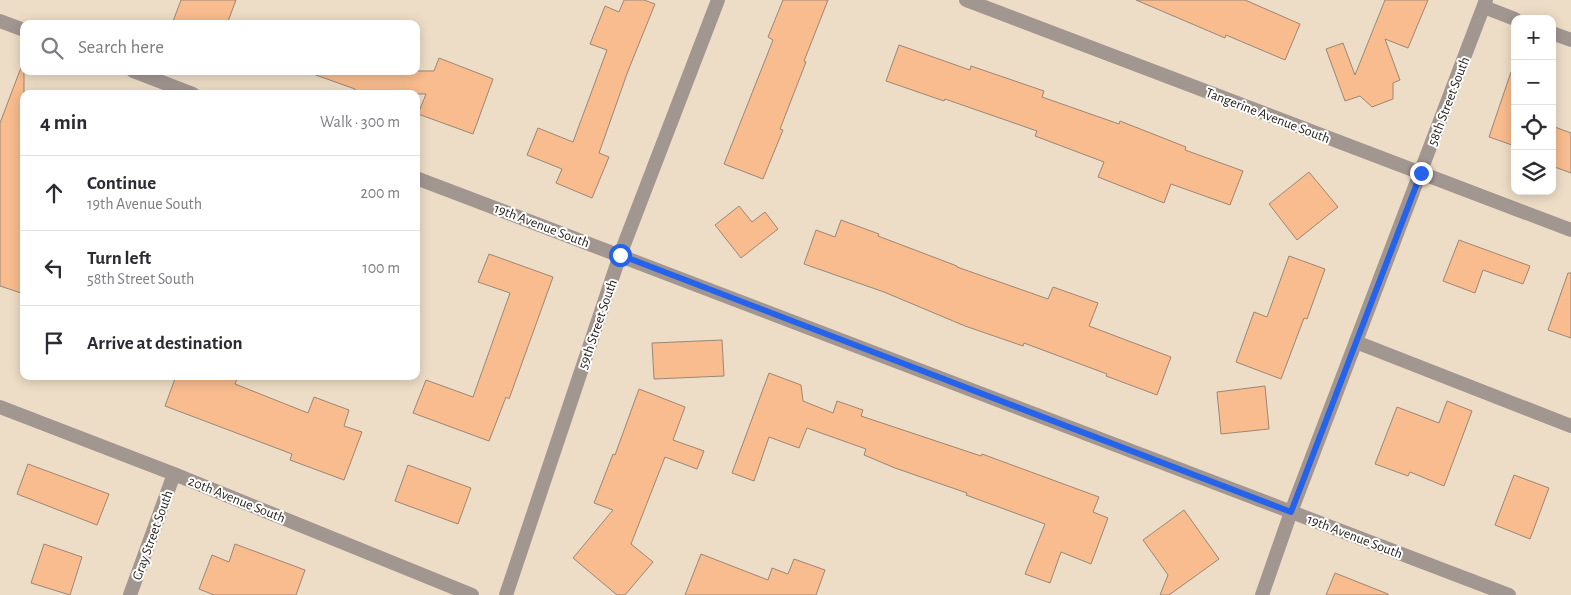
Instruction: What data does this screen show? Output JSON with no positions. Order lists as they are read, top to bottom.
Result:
{
  "streets": {
    "street": [
      "58th Street South",
      "Tangerine Avenue South",
      "19th Avenue South",
      "59th Street South",
      "20th Avenue South",
      "Gray Street South"
    ]
  },
  "crossings": [
    ["58th Street South", "Tangerine Avenue South"],
    ["58th Street South", "19th Avenue South"],
    ["19th Avenue South", "59th Street South"],
    ["20th Avenue South", "Gray Street South"]
  ],
  "page": {
    "map_buttons": ["+", "−"],
    "search": "Search here",
    "heading": ["4 min", "Walk · 300 m"],
    "list": [
      ["Continue", "19th Avenue South", "200 m"],
      ["Turn left", "58th Street South", "100 m"],
      "Arrive at destination"
    ]
  }
}
